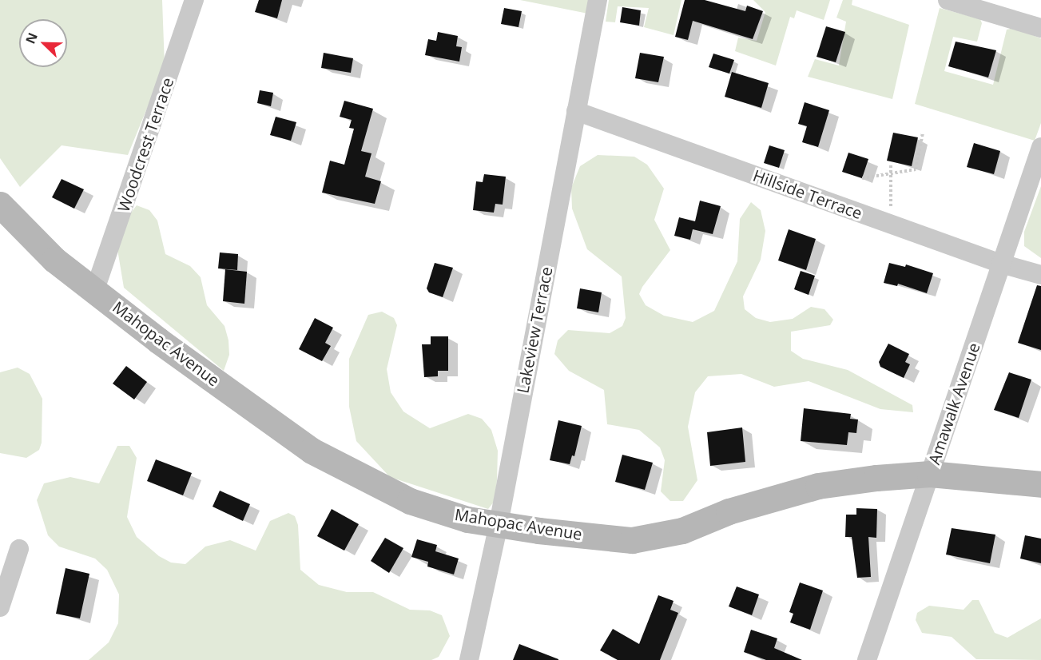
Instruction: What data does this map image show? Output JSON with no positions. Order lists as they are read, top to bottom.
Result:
{
  "streets": {
    "street": [
      "Woodcrest Terrace",
      "Hillside Terrace",
      "Lakeview Terrace",
      "Mahopac Avenue",
      "Amawalk Avenue"
    ]
  },
  "crossings": [
    ["Woodcrest Terrace", "Mahopac Avenue"],
    ["Hillside Terrace", "Lakeview Terrace"],
    ["Hillside Terrace", "Amawalk Avenue"],
    ["Lakeview Terrace", "Mahopac Avenue"],
    ["Mahopac Avenue", "Amawalk Avenue"]
  ],
  "north": "top left"
}
